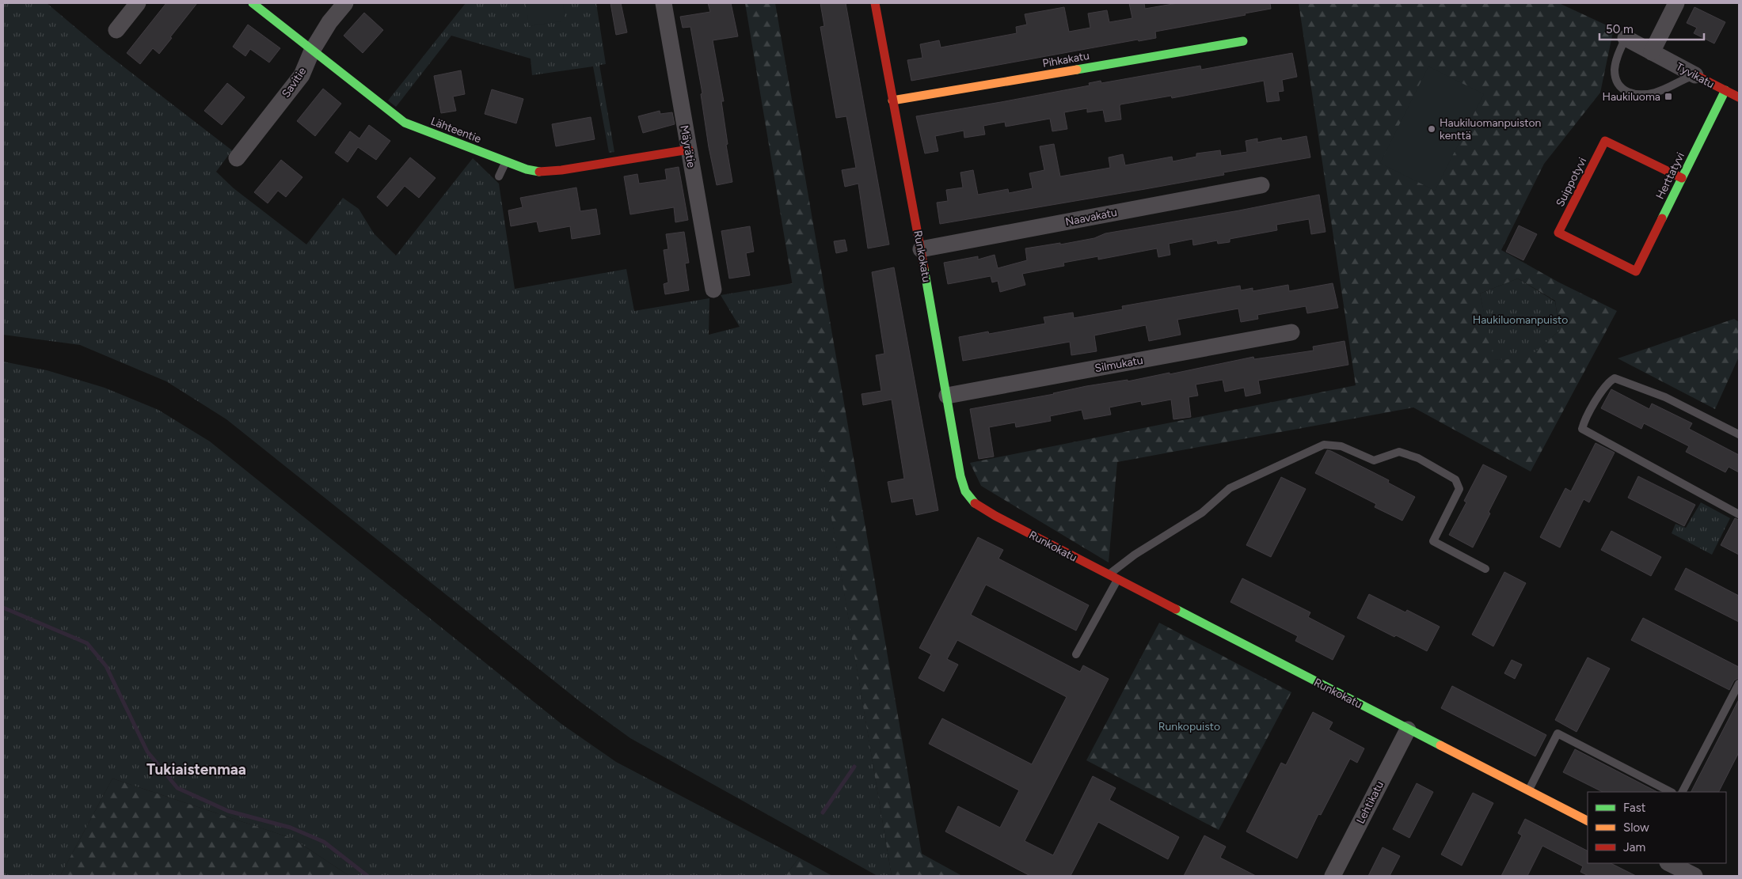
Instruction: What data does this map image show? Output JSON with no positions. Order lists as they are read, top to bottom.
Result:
{
  "streets": {
    "street": [
      "Pihkakatu",
      "Tyvikatu",
      "Savitie",
      "Lähteentie",
      "Mäyrätie",
      "Herttatyvi",
      "Suippotyvi",
      "Naavakatu",
      "Runkokatu",
      "Silmukatu",
      "Lehtikatu"
    ]
  },
  "crossings": [
    ["Pihkakatu", "Runkokatu"],
    ["Tyvikatu", "Herttatyvi"],
    ["Savitie", "Lähteentie"],
    ["Lähteentie", "Mäyrätie"],
    ["Herttatyvi", "Suippotyvi"],
    ["Naavakatu", "Runkokatu"],
    ["Runkokatu", "Silmukatu"],
    ["Runkokatu", "Lehtikatu"]
  ],
  "districts": ["Tukiaistenmaa"],
  "parks": ["Haukiluomanpuisto", "Runkopuisto"],
  "places": {
    "transit": ["Haukiluoma"],
    "other": ["Haukiluomanpuiston kenttä"]
  },
  "legend": ["Fast", "Slow", "Jam"],
  "scale_bar": "50 m"
}
